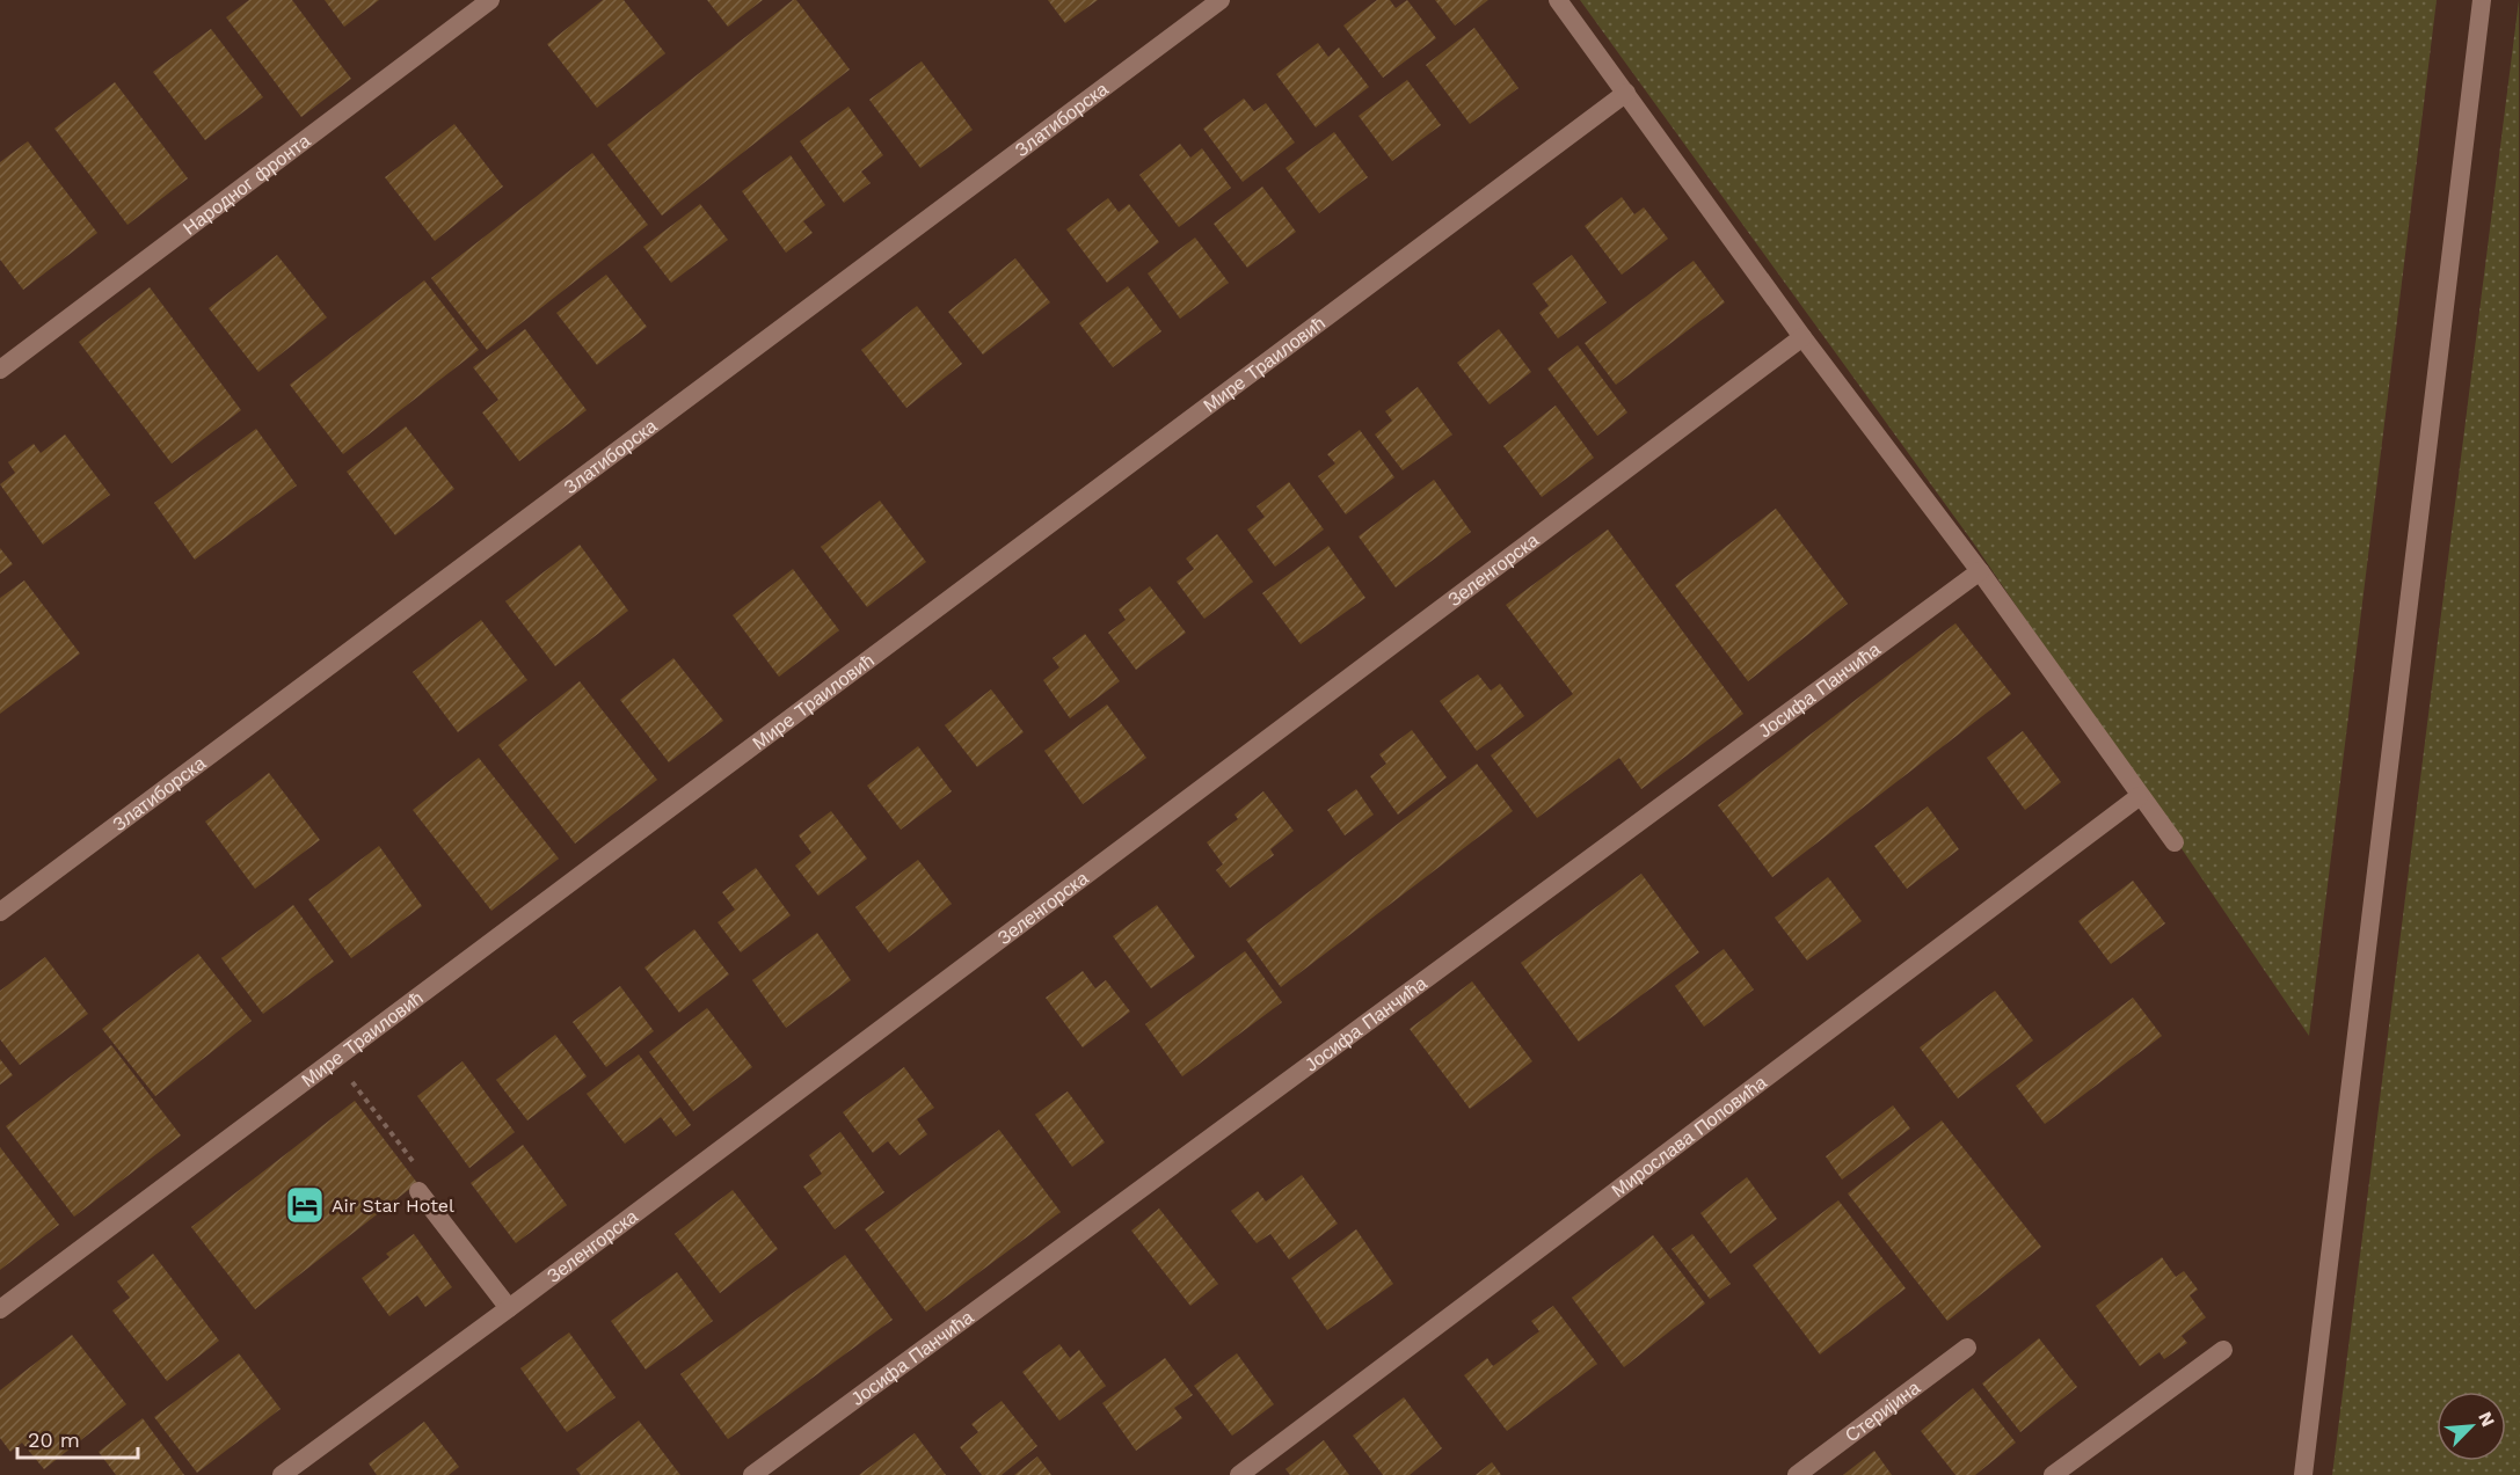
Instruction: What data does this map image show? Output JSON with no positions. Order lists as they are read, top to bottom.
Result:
{
  "streets": {
    "street": [
      "Златиборска",
      "Народног фронта",
      "Мире Траиловић",
      "Зеленгорска",
      "Јосифа Панчића",
      "Мирослава Поповића",
      "Стеријина"
    ]
  },
  "places": {
    "hotel": ["Air Star Hotel"]
  },
  "scale_bar": "20 m",
  "north": "top right"
}
